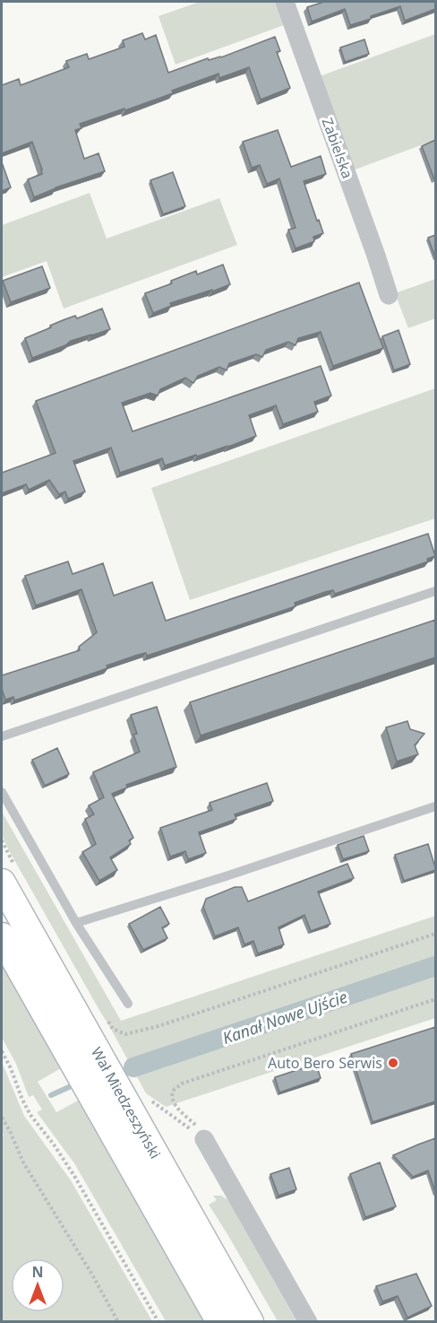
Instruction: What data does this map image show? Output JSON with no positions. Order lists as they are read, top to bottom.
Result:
{
  "streets": {
    "main road": ["Wał Miedzeszyński"],
    "street": ["Zabielska"]
  },
  "water": ["Kanał Nowe Ujście"],
  "places": ["Auto Bero Serwis"],
  "north": "top"
}
